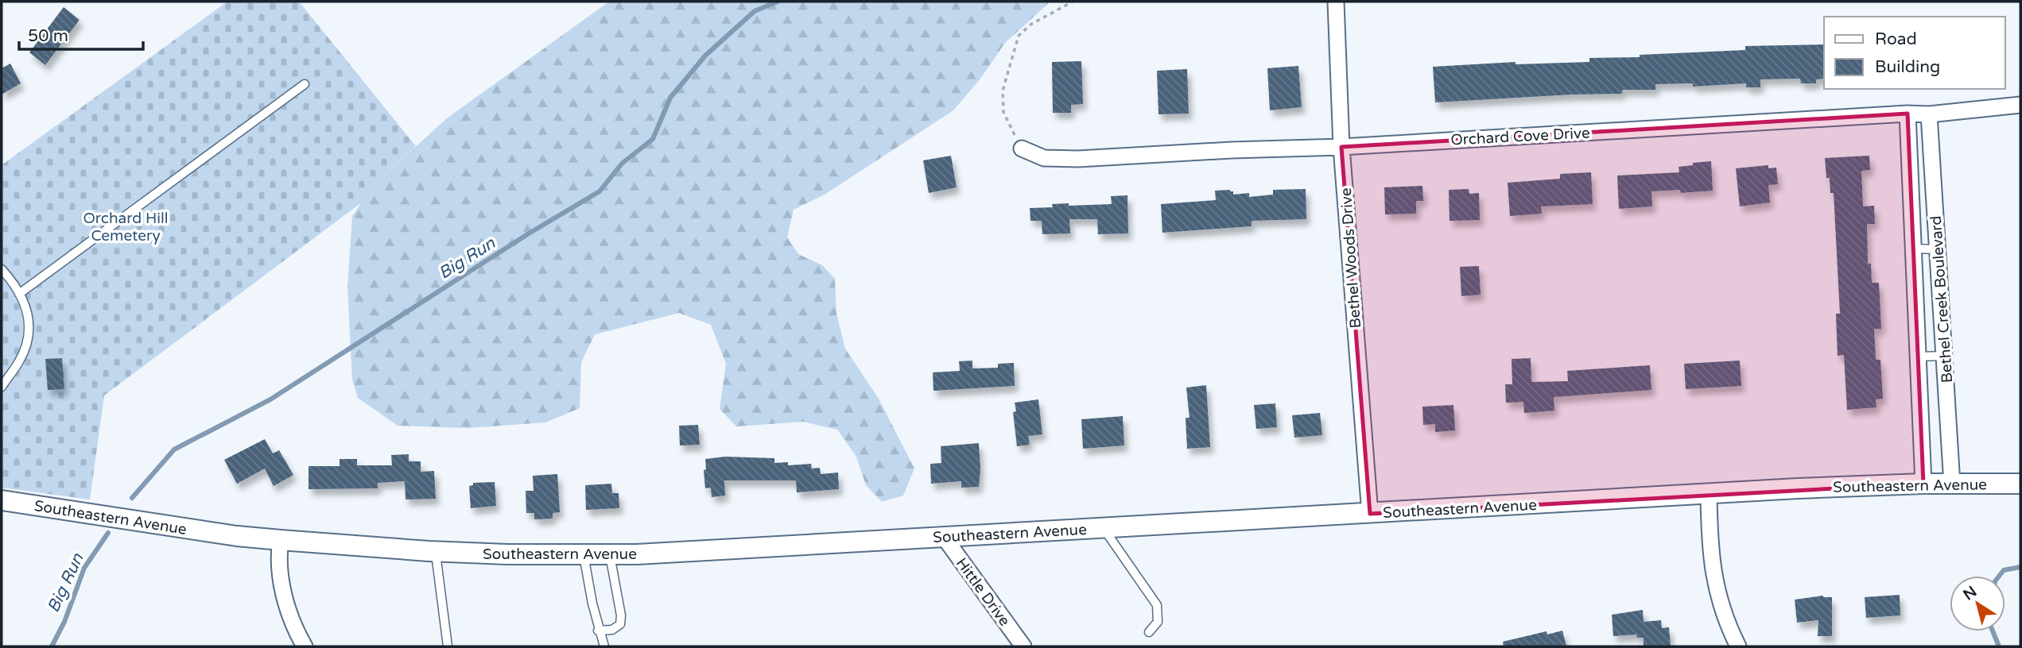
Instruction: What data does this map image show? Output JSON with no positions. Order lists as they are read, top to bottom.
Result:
{
  "streets": {
    "street": [
      "Orchard Cove Drive",
      "Bethel Woods Drive",
      "Bethel Creek Boulevard",
      "Southeastern Avenue",
      "Hittle Drive"
    ]
  },
  "crossings": [
    ["Orchard Cove Drive", "Bethel Woods Drive"],
    ["Orchard Cove Drive", "Bethel Creek Boulevard"],
    ["Bethel Woods Drive", "Southeastern Avenue"],
    ["Bethel Creek Boulevard", "Southeastern Avenue"],
    ["Southeastern Avenue", "Hittle Drive"]
  ],
  "water": ["Big Run"],
  "parks": ["Orchard Hill Cemetery"],
  "legend": ["Road", "Building"],
  "scale_bar": "50 m",
  "north": "top left"
}
